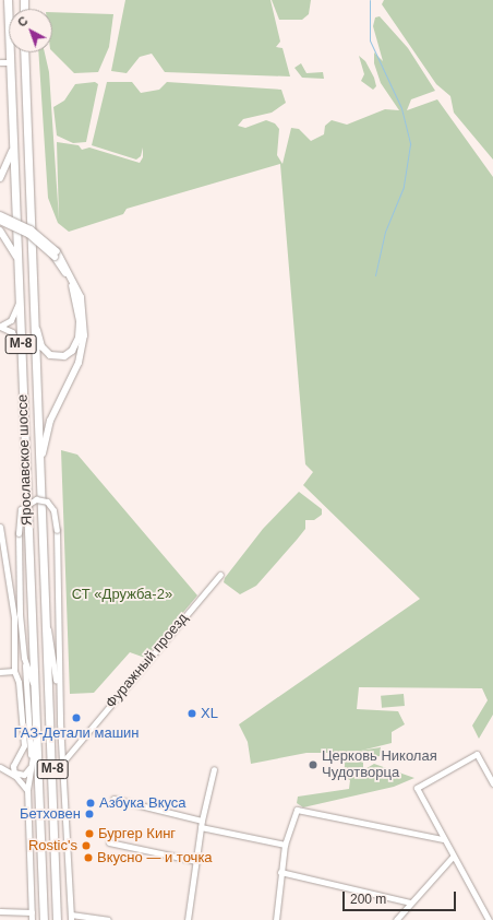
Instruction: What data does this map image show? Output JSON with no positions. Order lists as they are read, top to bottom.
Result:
{
  "streets": {
    "highway": ["М-8", "Ярославское шоссе"],
    "street": ["Фуражный проезд"]
  },
  "parks": ["СТ «Дружба-2»"],
  "places": [
    "XL",
    "ГАЗ-Детали машин",
    "Церковь Николая Чудотворца",
    "Азбука Вкуса",
    "Бетховен",
    "Бургер Кинг",
    "Rostic's",
    "Вкусно — и точка"
  ],
  "scale_bar": "200 m",
  "north": "top left"
}
